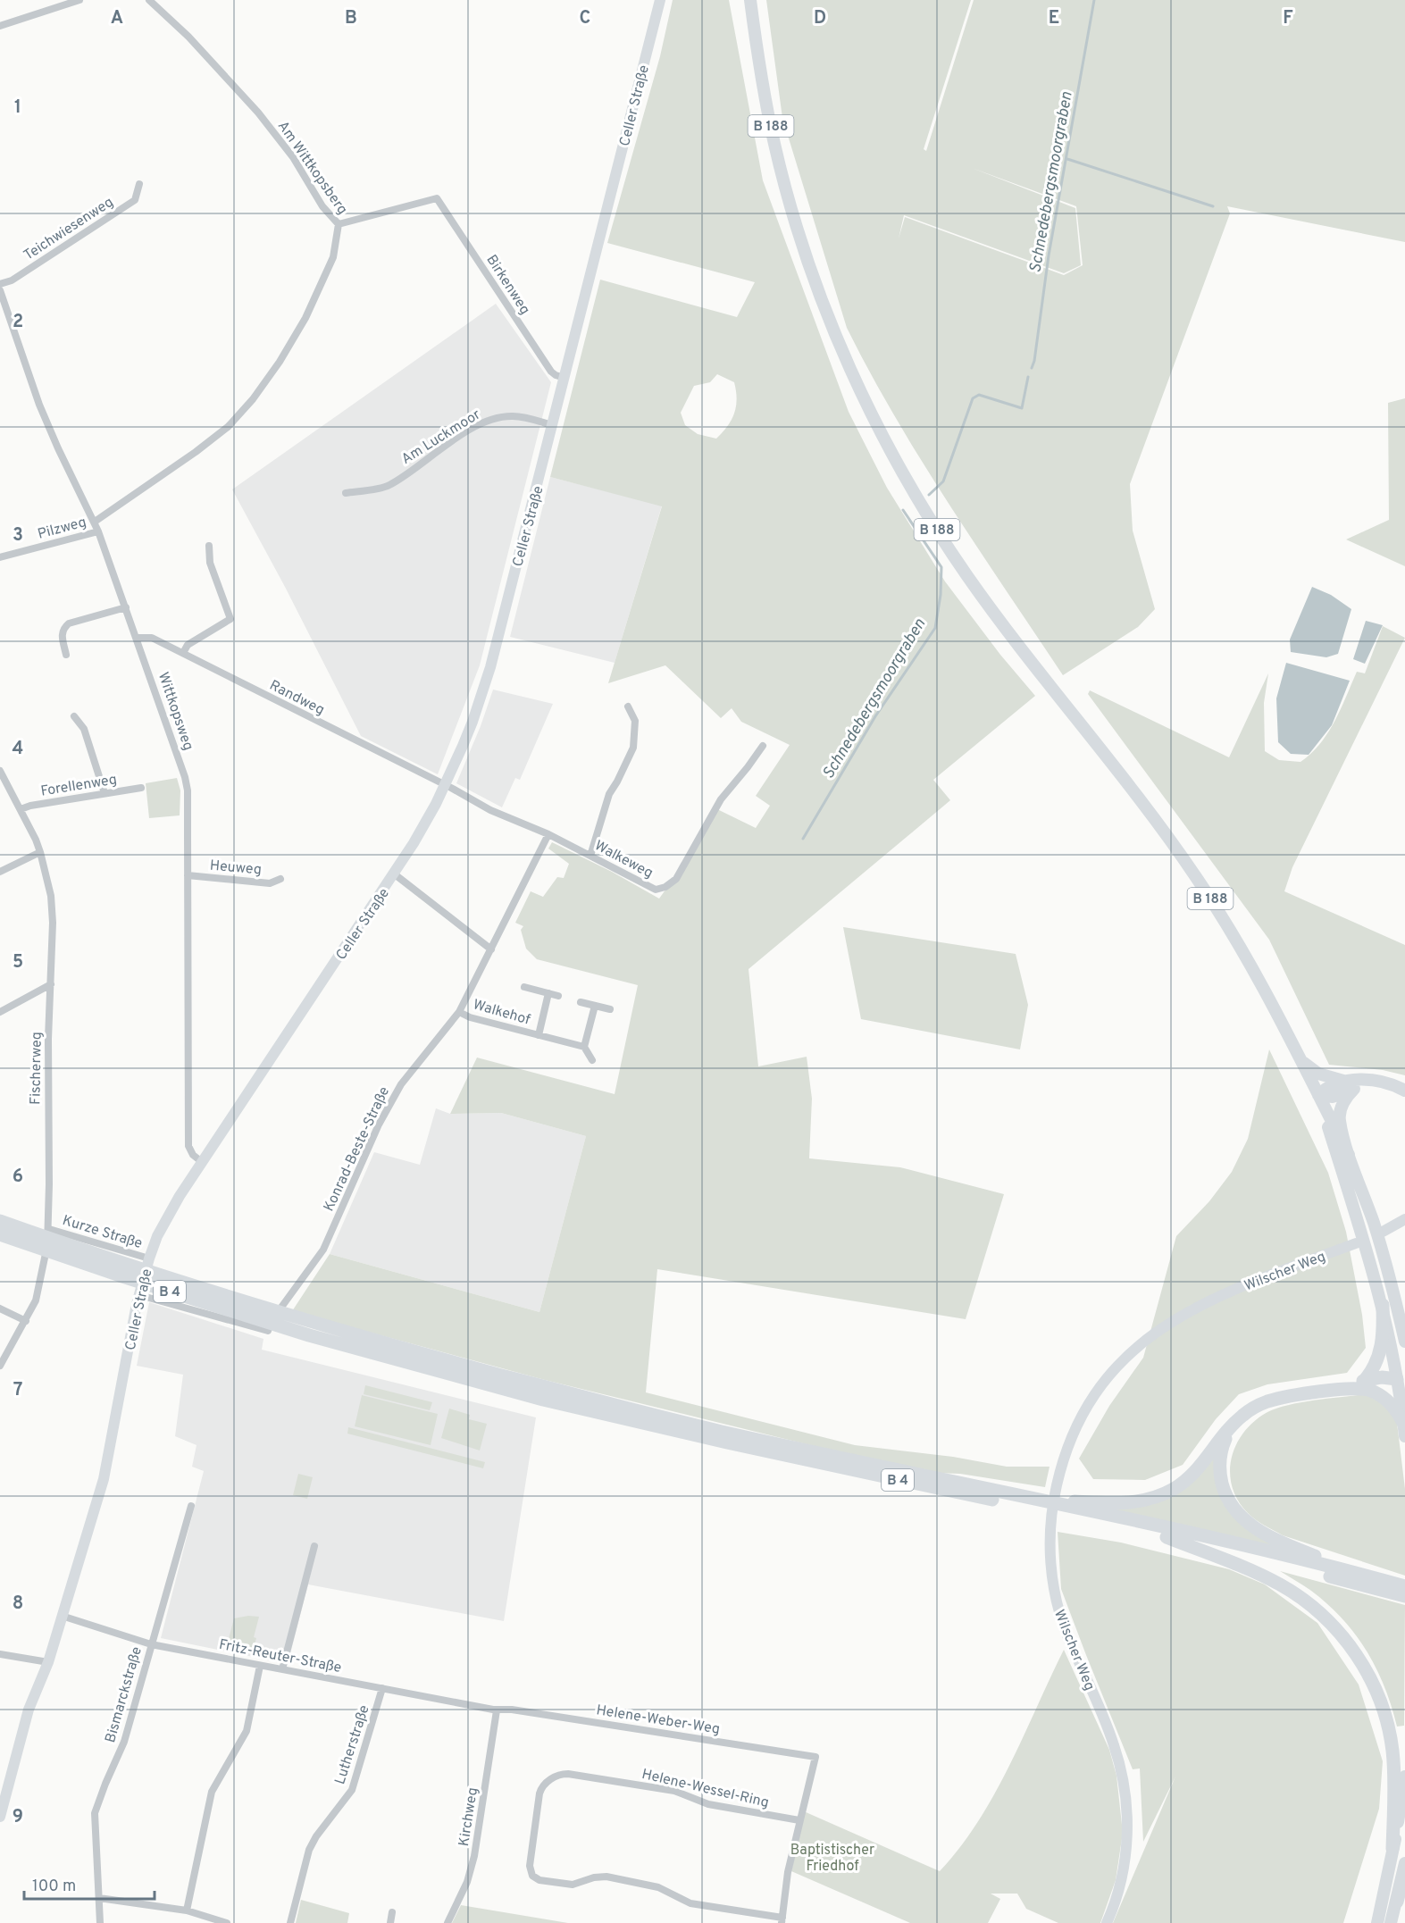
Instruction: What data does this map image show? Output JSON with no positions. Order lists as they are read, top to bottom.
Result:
{
  "streets": {
    "highway": ["B 4"],
    "main road": ["B 188"],
    "street": [
      "Celler Straße",
      "Am Wittkopsberg",
      "Teichwiesenweg",
      "Birkenweg",
      "Am Luckmoor",
      "Pilzweg",
      "Randweg",
      "Wittkopsweg",
      "Forellenweg",
      "Walkeweg",
      "Heuweg",
      "Walkehof",
      "Fischerweg",
      "Konrad-Beste-Straße",
      "Kurze Straße",
      "Wilscher Weg",
      "Fritz-Reuter-Straße",
      "Bismarckstraße",
      "Helene-Weber-Weg",
      "Lutherstraße",
      "Helene-Wessel-Ring",
      "Kirchweg"
    ]
  },
  "crossings": [
    ["Celler Straße", "Birkenweg"],
    ["Celler Straße", "Am Luckmoor"],
    ["Celler Straße", "Randweg"],
    ["Celler Straße", "Wittkopsweg"],
    ["Celler Straße", "Walkeweg"],
    ["Celler Straße", "Konrad-Beste-Straße"],
    ["Celler Straße", "Kurze Straße"],
    ["Celler Straße", "Fritz-Reuter-Straße"],
    ["Am Wittkopsberg", "Birkenweg"],
    ["Am Wittkopsberg", "Wittkopsweg"],
    ["Pilzweg", "Wittkopsweg"],
    ["Randweg", "Wittkopsweg"],
    ["Randweg", "Walkeweg"],
    ["Wittkopsweg", "Heuweg"],
    ["Forellenweg", "Fischerweg"],
    ["Walkeweg", "Konrad-Beste-Straße"],
    ["Walkehof", "Konrad-Beste-Straße"],
    ["Fischerweg", "Kurze Straße"],
    ["Fritz-Reuter-Straße", "Bismarckstraße"],
    ["Fritz-Reuter-Straße", "Helene-Weber-Weg"],
    ["Fritz-Reuter-Straße", "Lutherstraße"],
    ["Fritz-Reuter-Straße", "Kirchweg"],
    ["Helene-Weber-Weg", "Helene-Wessel-Ring"],
    ["Helene-Weber-Weg", "Kirchweg"]
  ],
  "water": ["Schnedebergsmoorgraben"],
  "parks": ["Baptistischer Friedhof"],
  "scale_bar": "100 m",
  "grid": {
    "columns": [
      "A",
      "B",
      "C",
      "D",
      "E",
      "F"
    ],
    "rows": [
      "1",
      "2",
      "3",
      "4",
      "5",
      "6",
      "7",
      "8",
      "9"
    ]
  }
}
